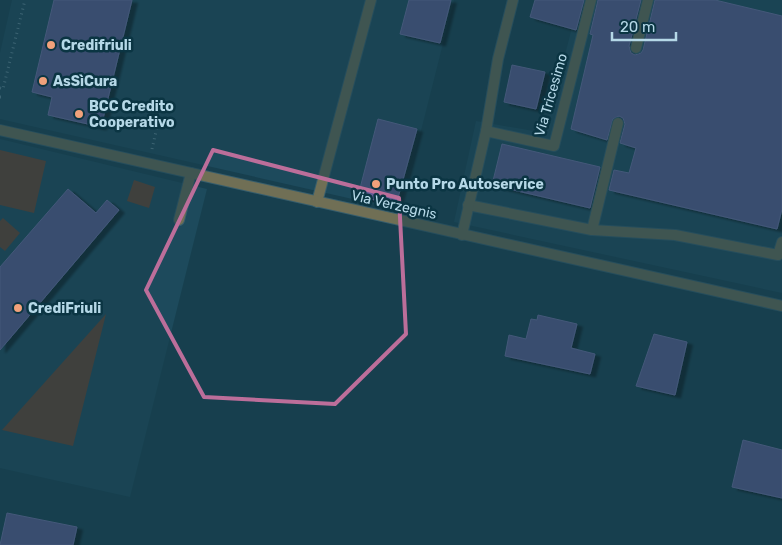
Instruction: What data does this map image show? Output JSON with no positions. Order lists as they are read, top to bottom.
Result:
{
  "streets": {
    "street": ["Via Tricesimo", "Via Verzegnis"]
  },
  "places": [
    "Credifriuli",
    "AsSìCura",
    "BCC Credito Cooperativo",
    "Punto Pro Autoservice",
    "CrediFriuli"
  ],
  "scale_bar": "20 m"
}
